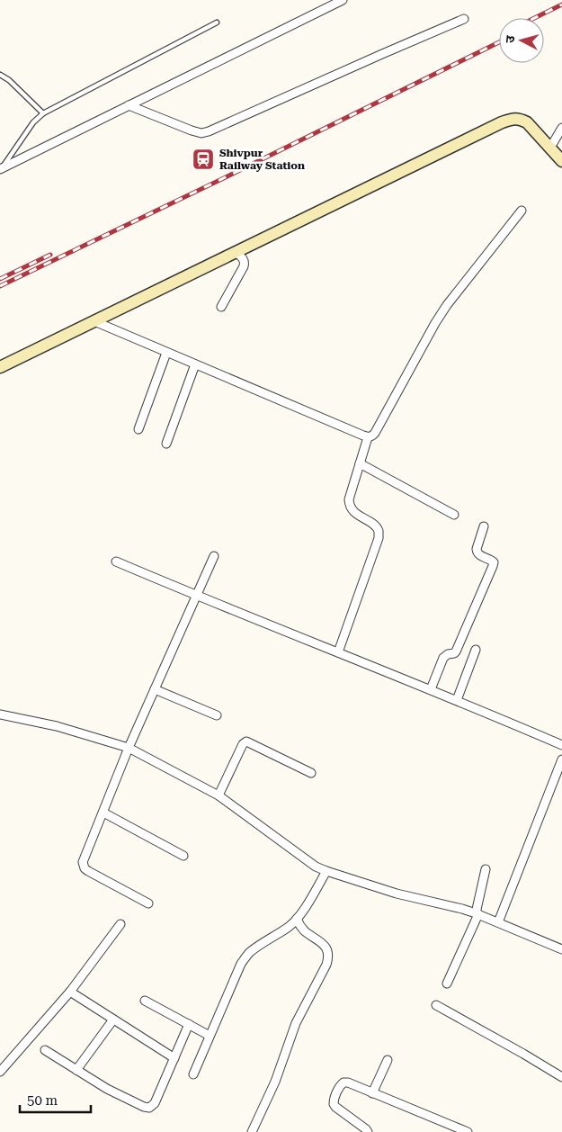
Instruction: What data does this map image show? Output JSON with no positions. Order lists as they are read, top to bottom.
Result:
{
  "places": {
    "station": ["Shivpur Railway Station"]
  },
  "scale_bar": "50 m",
  "north": "left"
}
